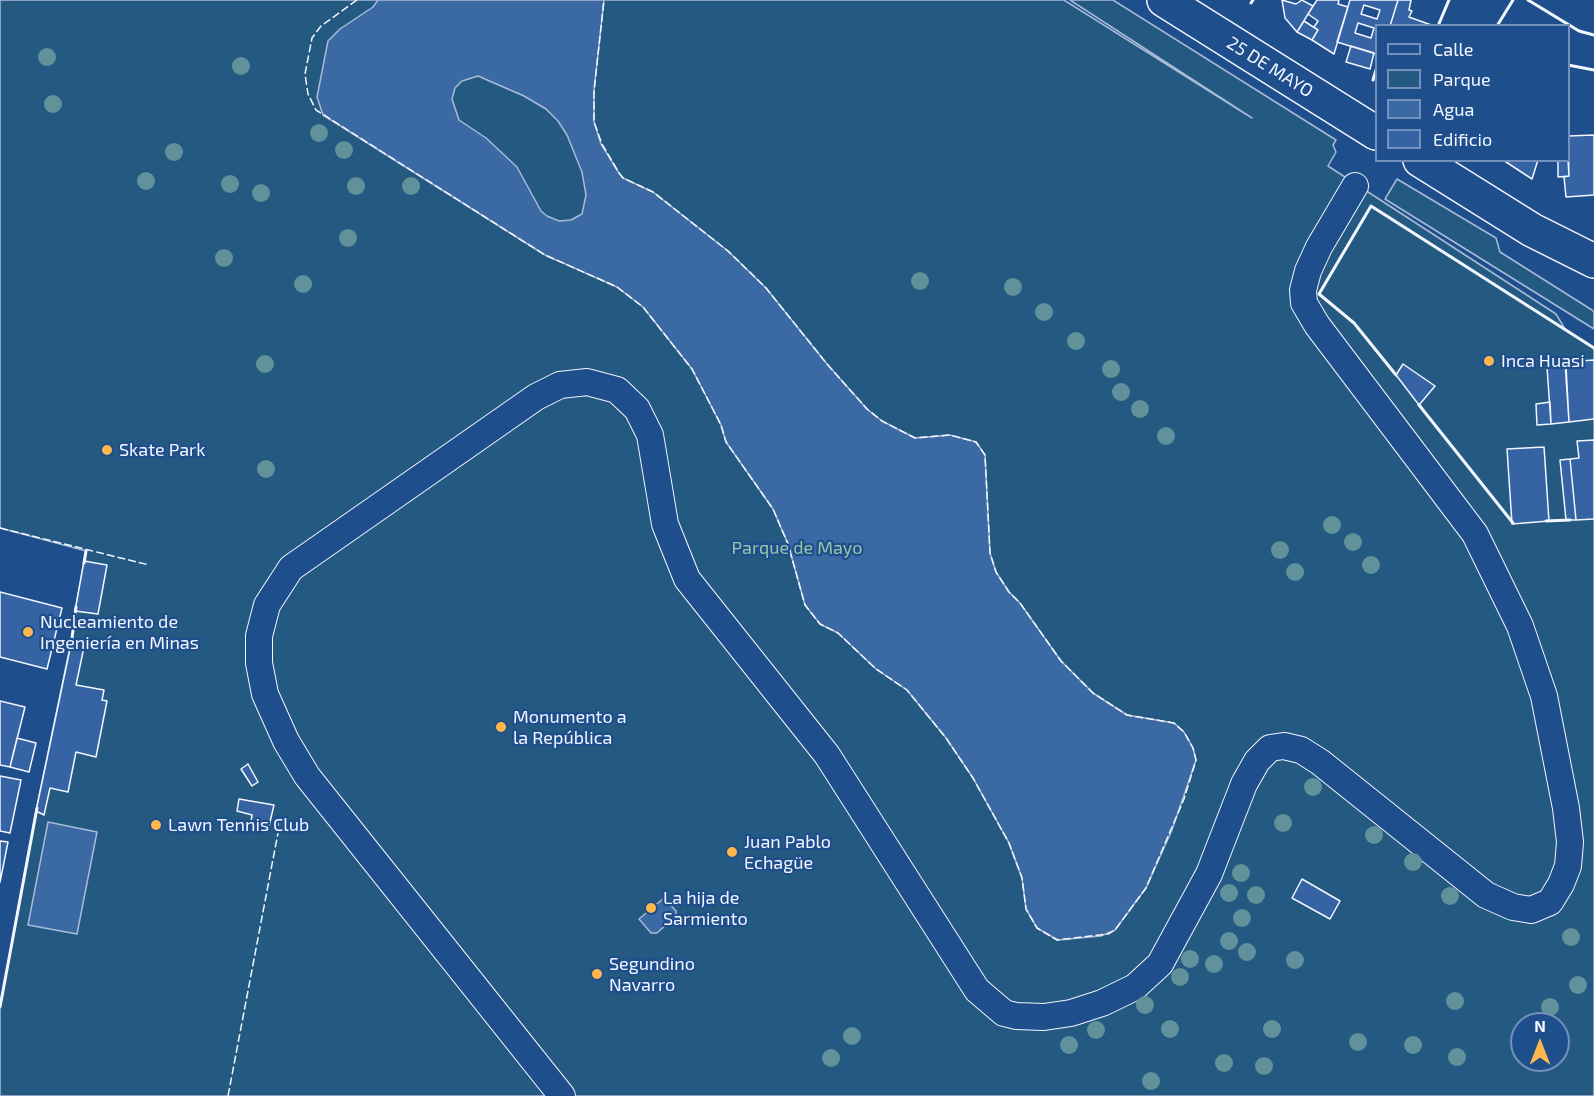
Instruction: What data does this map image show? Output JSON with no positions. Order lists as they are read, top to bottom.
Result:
{
  "streets": {
    "street": ["25 DE MAYO"]
  },
  "parks": ["Parque de Mayo"],
  "places": [
    "Inca Huasi",
    "Skate Park",
    "Nucleamiento de Ingeniería en Minas",
    "Monumento a la República",
    "Lawn Tennis Club",
    "Juan Pablo Echagüe",
    "La hija de Sarmiento",
    "Segundino Navarro"
  ],
  "legend": [
    "Calle",
    "Parque",
    "Agua",
    "Edificio"
  ],
  "north": "top"
}
